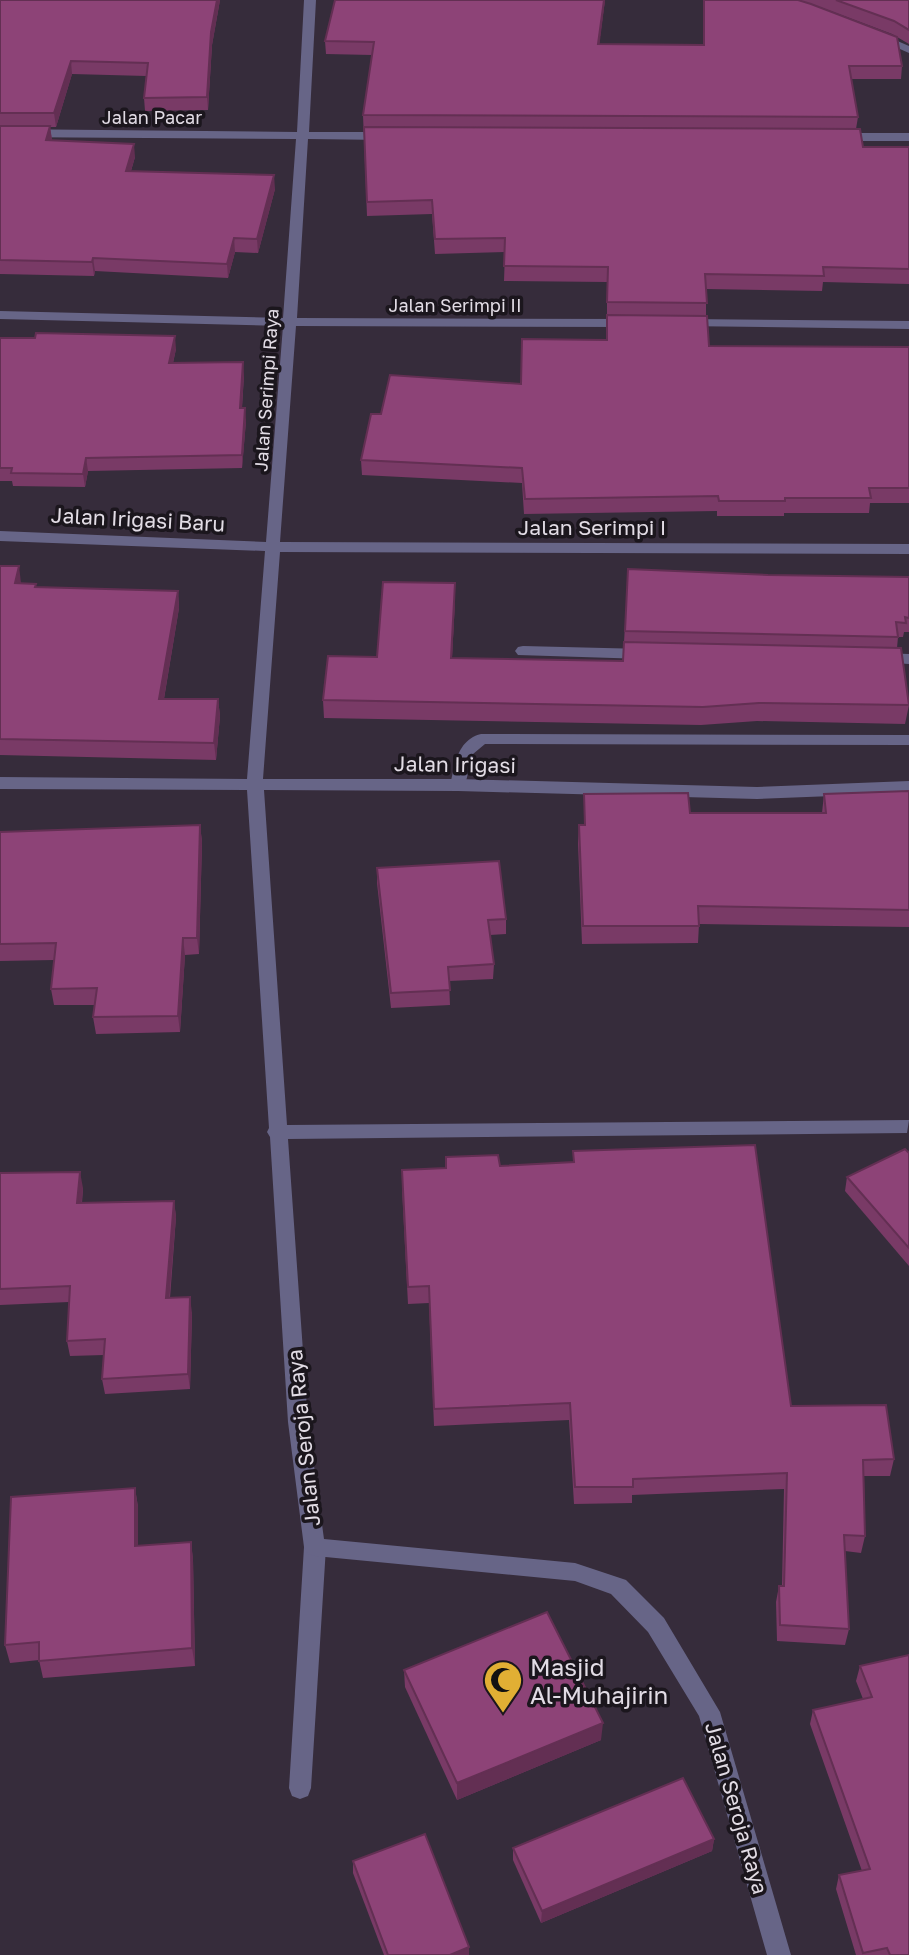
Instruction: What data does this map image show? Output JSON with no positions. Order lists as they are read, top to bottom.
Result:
{
  "streets": {
    "street": [
      "Jalan Pacar",
      "Jalan Serimpi II",
      "Jalan Serimpi Raya",
      "Jalan Irigasi Baru",
      "Jalan Serimpi I",
      "Jalan Irigasi",
      "Jalan Seroja Raya"
    ]
  },
  "crossings": [
    ["Jalan Pacar", "Jalan Serimpi Raya"],
    ["Jalan Serimpi II", "Jalan Serimpi Raya"],
    ["Jalan Serimpi Raya", "Jalan Irigasi Baru"],
    ["Jalan Serimpi Raya", "Jalan Serimpi I"],
    ["Jalan Serimpi Raya", "Jalan Irigasi"],
    ["Jalan Serimpi Raya", "Jalan Seroja Raya"],
    ["Jalan Irigasi Baru", "Jalan Serimpi I"],
    ["Jalan Irigasi", "Jalan Seroja Raya"]
  ],
  "places": {
    "mosque": ["Masjid Al-Muhajirin"]
  }
}
